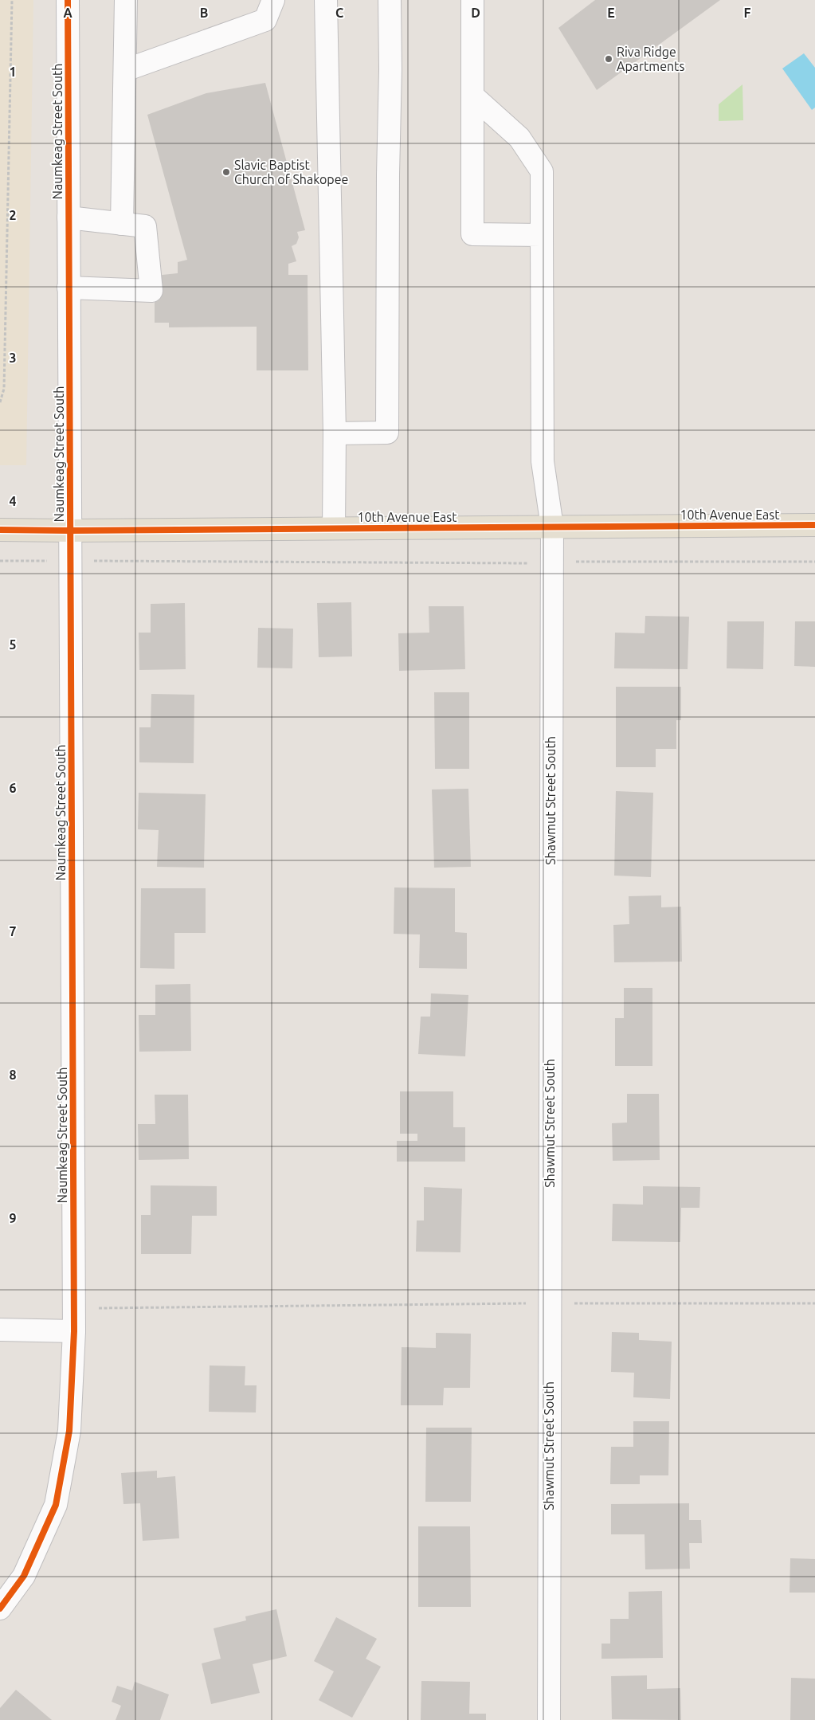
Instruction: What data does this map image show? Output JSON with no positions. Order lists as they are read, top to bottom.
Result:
{
  "streets": {
    "main road": ["10th Avenue East"],
    "street": ["Naumkeag Street South", "Shawmut Street South"]
  },
  "crossings": [
    ["Naumkeag Street South", "10th Avenue East"],
    ["10th Avenue East", "Shawmut Street South"]
  ],
  "places": ["Riva Ridge Apartments", "Slavic Baptist Church of Shakopee"],
  "grid": {
    "columns": [
      "A",
      "B",
      "C",
      "D",
      "E",
      "F"
    ],
    "rows": [
      "1",
      "2",
      "3",
      "4",
      "5",
      "6",
      "7",
      "8",
      "9"
    ]
  }
}
